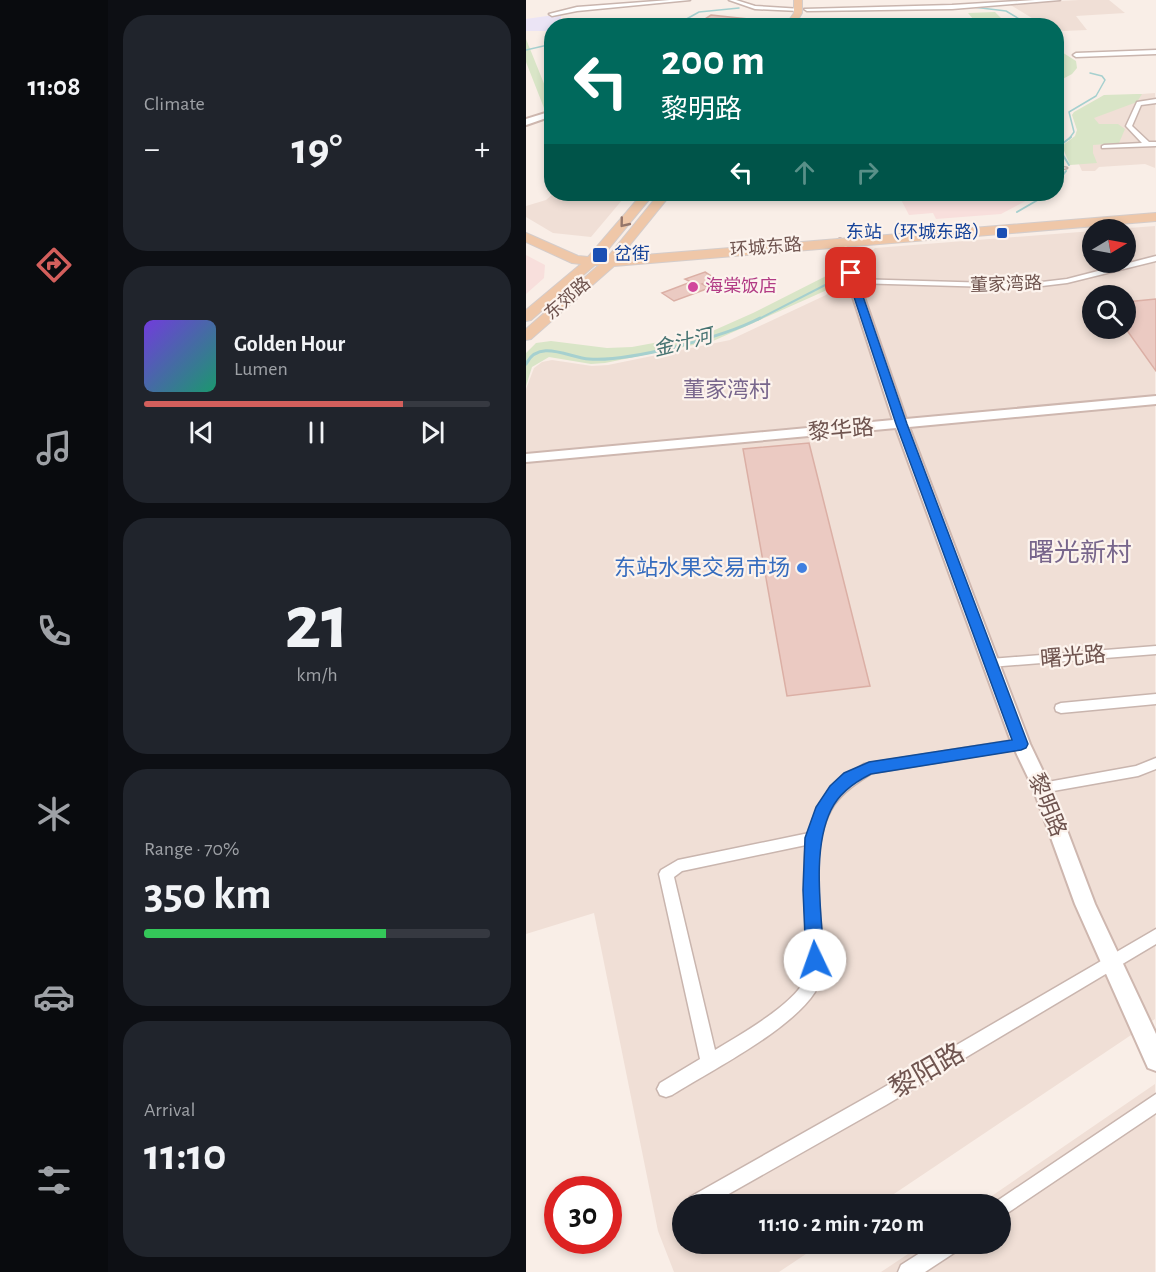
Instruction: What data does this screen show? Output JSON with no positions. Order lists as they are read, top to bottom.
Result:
{
  "streets": {
    "main road": ["环城东路", "东郊路"],
    "street": [
      "董家湾路",
      "黎华路",
      "曙光路",
      "黎明路",
      "黎阳路"
    ]
  },
  "crossings": [
    ["环城东路", "东郊路"],
    ["环城东路", "黎明路"],
    ["董家湾路", "黎明路"],
    ["黎华路", "黎明路"],
    ["曙光路", "黎明路"],
    ["黎明路", "黎阳路"]
  ],
  "districts": ["董家湾村", "曙光新村"],
  "water": ["金汁河"],
  "places": {
    "transit": ["东站（环城东路）", "岔街"],
    "other": ["海棠饭店", "东站水果交易市场"]
  },
  "north": "right",
  "page": {
    "tabs": "11:08",
    "tile": [
      "Climate",
      ["21", "km/h"],
      ["Range · 70%", "350 km"],
      ["Arrival", "11:10"]
    ],
    "turn": ["200 m", "黎明路"],
    "heat": ["−", "19°", "+"],
    "song": ["Golden Hour", "Lumen"],
    "limit": "30",
    "trip": "11:10 · 2 min · 720 m"
  }
}
